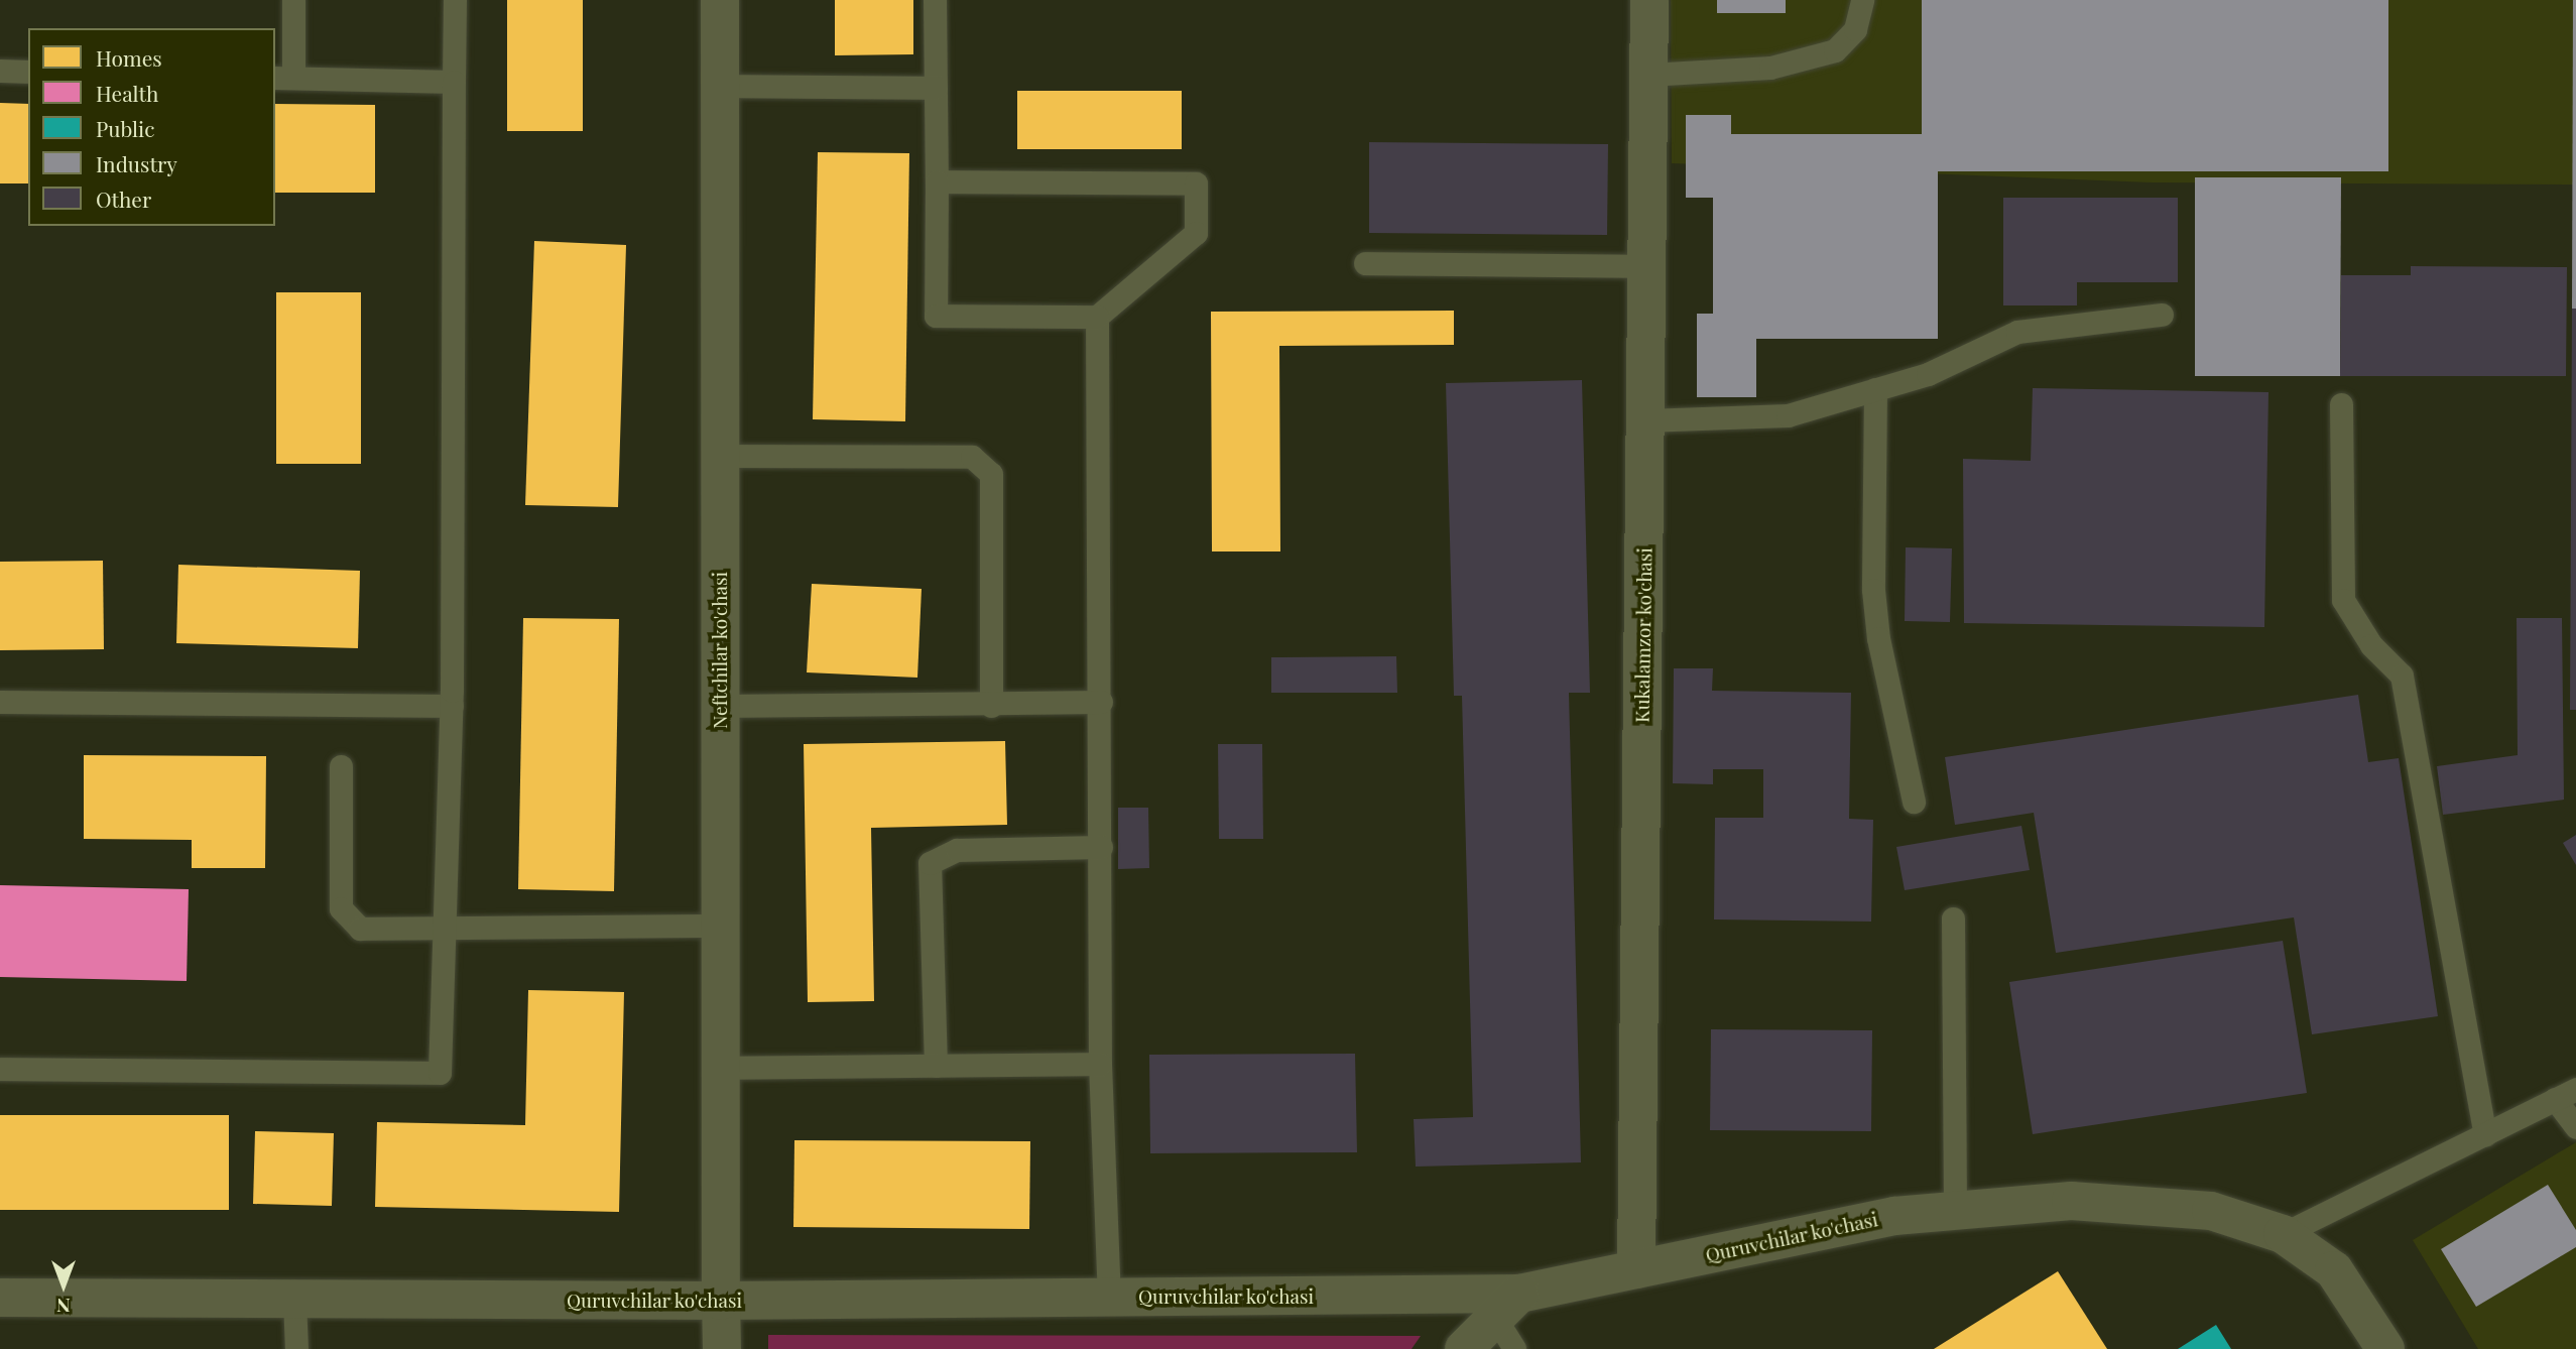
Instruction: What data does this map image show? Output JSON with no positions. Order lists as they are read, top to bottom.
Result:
{
  "streets": {
    "street": ["Kukalamzor ko'chasi", "Neftchilar ko'chasi", "Quruvchilar ko'chasi"]
  },
  "crossings": [
    ["Kukalamzor ko'chasi", "Quruvchilar ko'chasi"],
    ["Neftchilar ko'chasi", "Quruvchilar ko'chasi"]
  ],
  "legend": [
    "Homes",
    "Health",
    "Public",
    "Industry",
    "Other"
  ],
  "north": "bottom"
}
